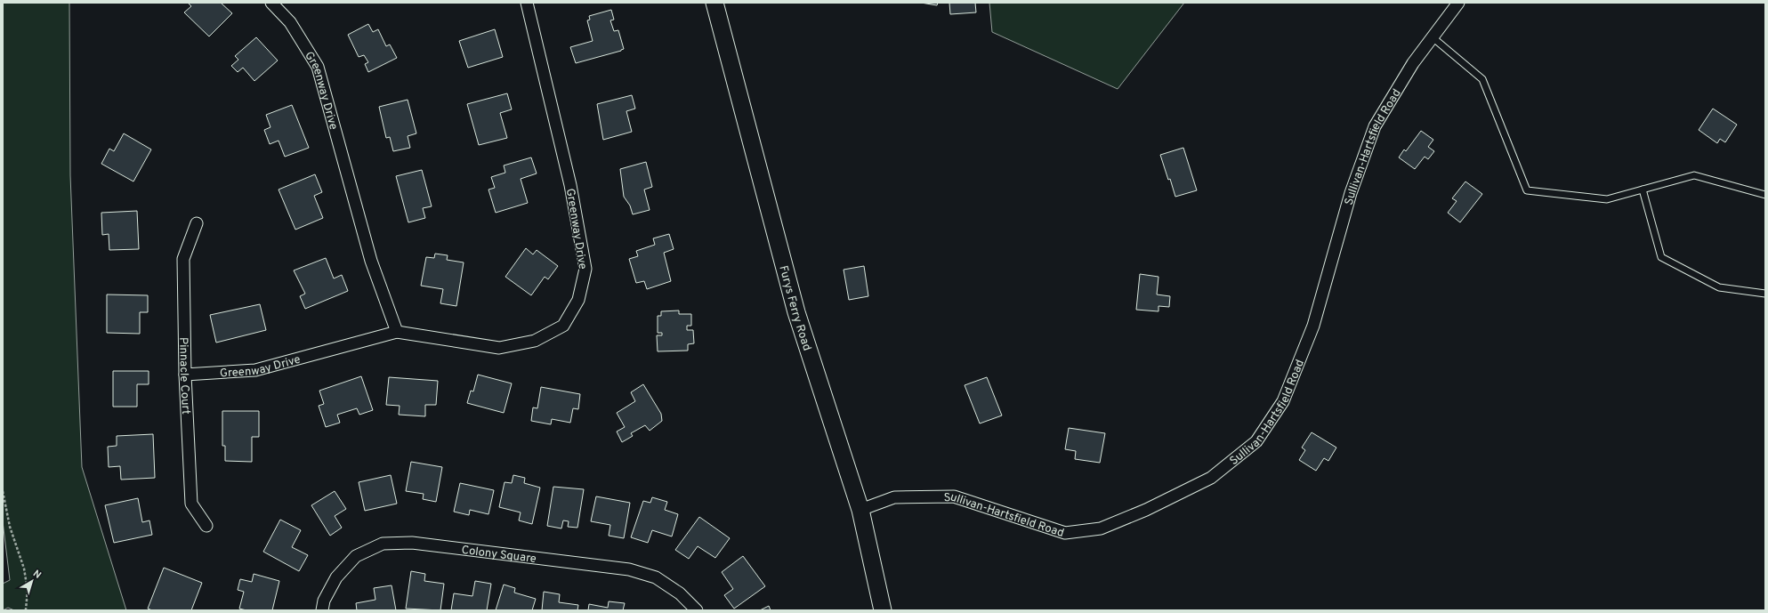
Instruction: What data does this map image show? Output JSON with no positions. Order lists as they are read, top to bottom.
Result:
{
  "streets": {
    "main road": ["Furys Ferry Road"],
    "street": [
      "Greenway Drive",
      "Sullivan-Hartsfield Road",
      "Pinnacle Court",
      "Colony Square"
    ]
  },
  "crossings": [
    ["Greenway Drive", "Pinnacle Court"],
    ["Sullivan-Hartsfield Road", "Furys Ferry Road"]
  ],
  "north": "top right"
}
